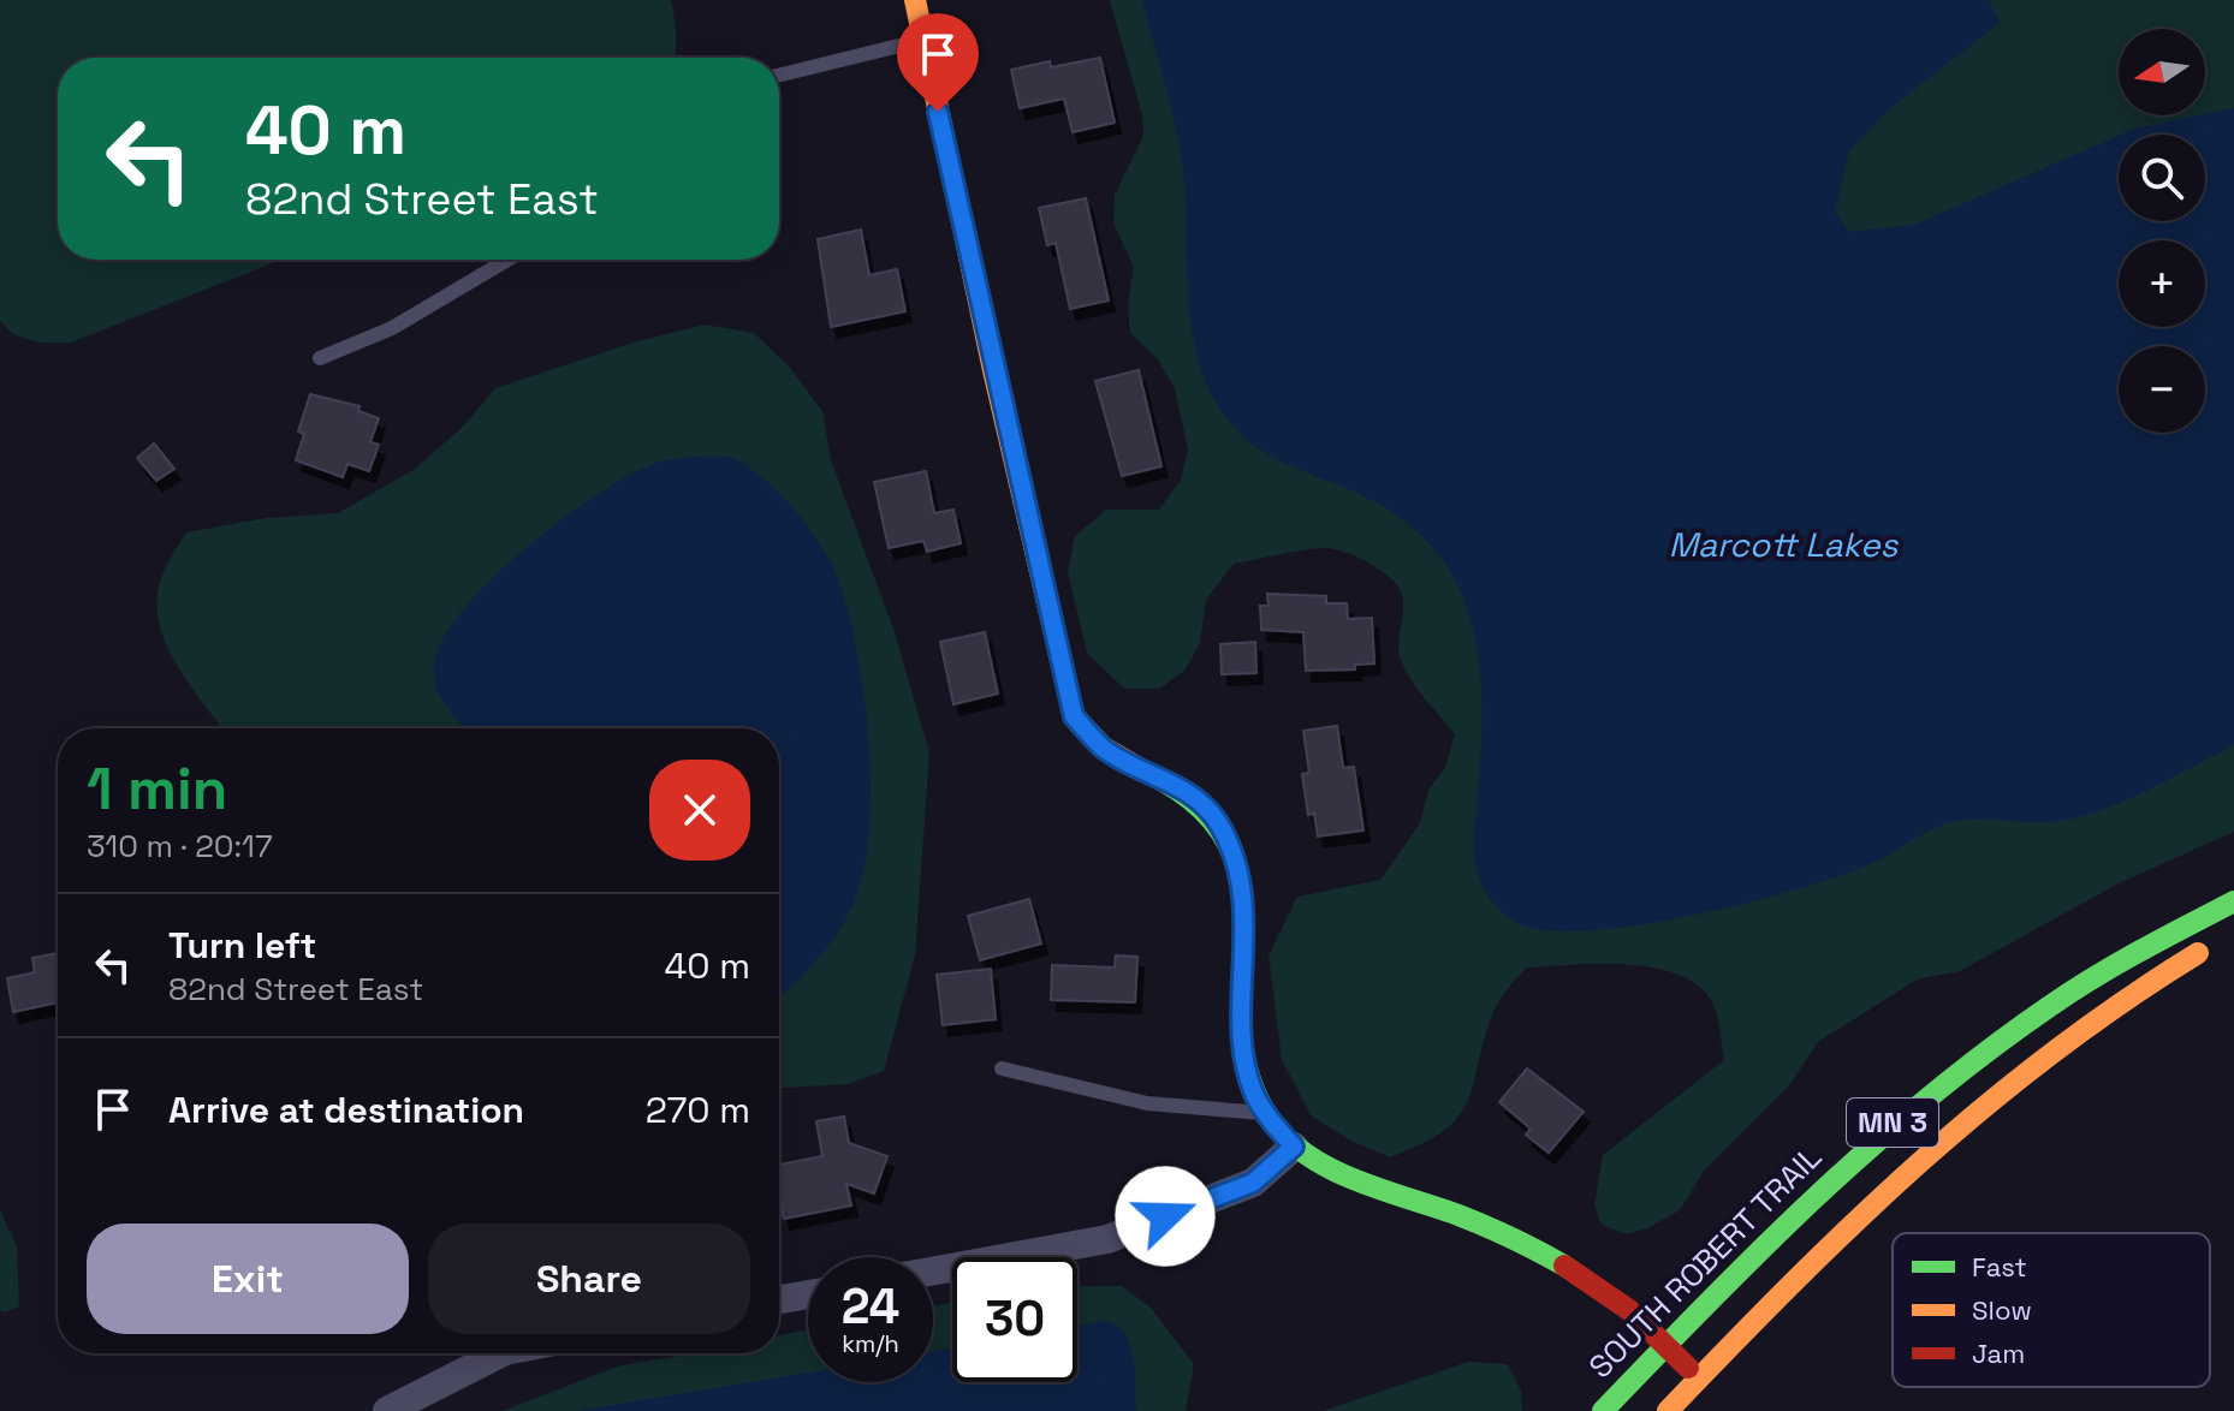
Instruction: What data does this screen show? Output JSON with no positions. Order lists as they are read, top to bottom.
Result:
{
  "streets": {
    "street": ["MN 3", "SOUTH ROBERT TRAIL"]
  },
  "water": ["Marcott Lakes"],
  "legend": ["Fast", "Slow", "Jam"],
  "north": "left",
  "page": {
    "map_buttons": ["+", "−"],
    "turn": ["40 m", "82nd Street East"],
    "heading": ["1 min", "310 m · 20:17"],
    "list": [
      {
        "name": "Turn left",
        "note": "82nd Street East",
        "value": "40 m"
      },
      {
        "name": "Arrive at destination",
        "value": "270 m"
      }
    ],
    "buttons": ["Exit", "Share"],
    "speed": "24 km/h",
    "limit": "30"
  }
}
